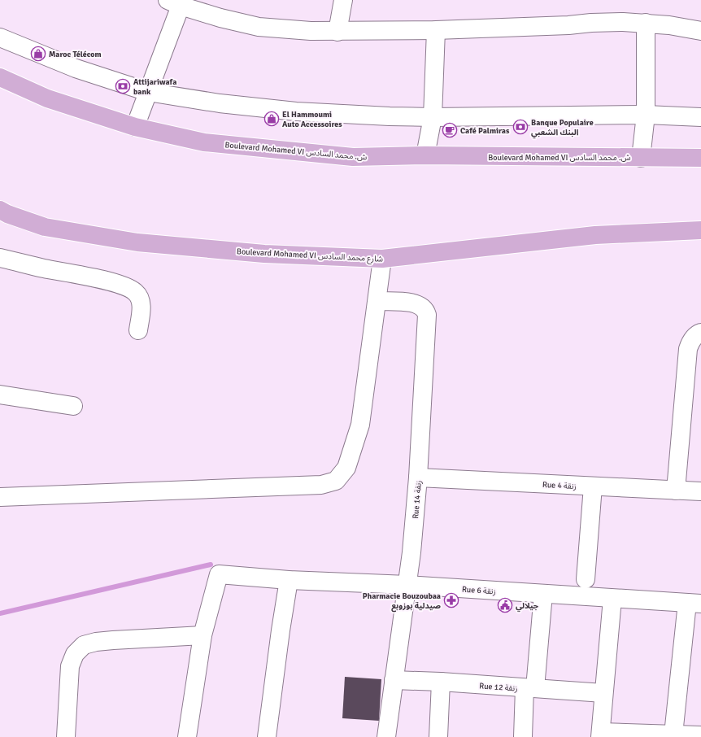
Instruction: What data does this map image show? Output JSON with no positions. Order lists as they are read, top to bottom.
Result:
{
  "streets": {
    "main road": ["Boulevard Mohamed VI ش. محمد السادس", "Boulevard Mohamed VI شارع محمد السادس"],
    "street": [
      "Rue 4 زنقة",
      "Rue 14 زنقة",
      "Rue 6 زنقة",
      "Rue 12 زنقة"
    ]
  },
  "crossings": [
    ["Rue 4 زنقة", "Rue 14 زنقة"],
    ["Rue 14 زنقة", "Rue 6 زنقة"],
    ["Rue 14 زنقة", "Rue 12 زنقة"]
  ],
  "places": {
    "shop": ["Maroc Télécom", "El Hammoumi Auto Accessoires"],
    "bank": ["Attijariwafa bank", "Banque Populaire البنك الشعبي"],
    "cafe": ["Café Palmiras"],
    "pharmacy": ["Pharmacie Bouzoubaa صيدلية بوزوبع"],
    "public building": ["جيلالي"]
  }
}
